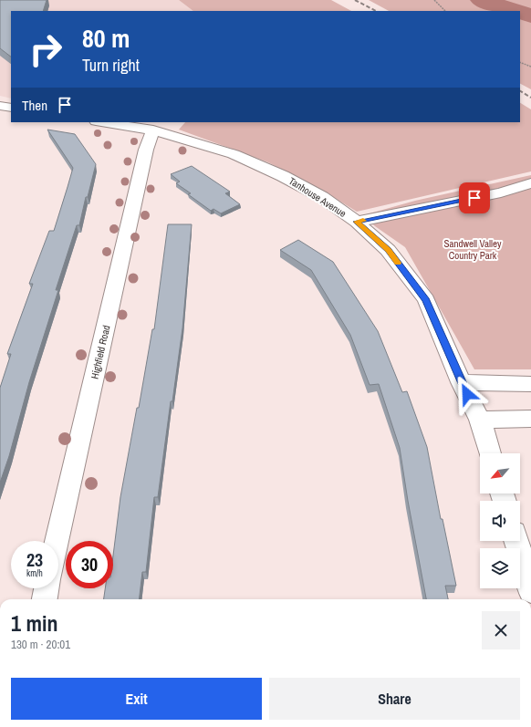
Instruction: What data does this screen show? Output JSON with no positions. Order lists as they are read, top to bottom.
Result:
{
  "streets": {
    "street": ["Tanhouse Avenue", "Highfield Road"]
  },
  "crossings": [
    ["Tanhouse Avenue", "Highfield Road"]
  ],
  "parks": ["Sandwell Valley Country Park"],
  "north": "bottom left",
  "page": {
    "turn": ["80 m", "Turn right"],
    "then": "Then",
    "speed": "23 km/h",
    "limit": "30",
    "heading": ["1 min", "130 m · 20:01"],
    "buttons": ["Exit", "Share"]
  }
}
